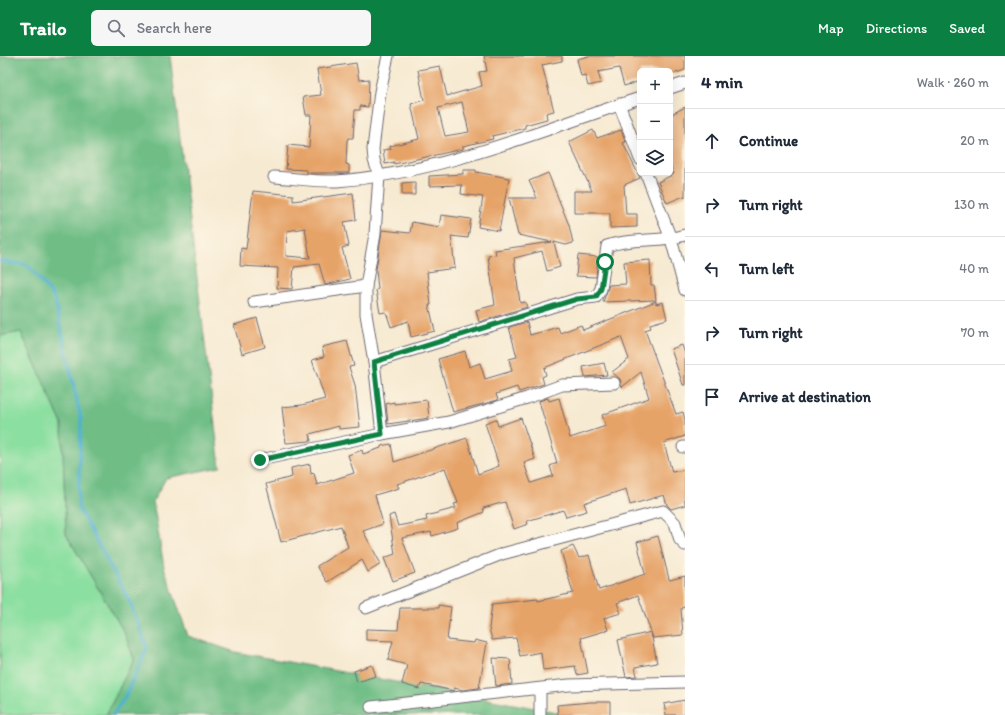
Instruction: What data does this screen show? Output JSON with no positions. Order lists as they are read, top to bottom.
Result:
{
  "page": {
    "header": "Trailo",
    "search": "Search here",
    "nav": ["Map", "Directions", "Saved"],
    "heading": ["4 min", "Walk · 260 m"],
    "map_buttons": ["+", "−"],
    "list": [
      ["Continue", "20 m"],
      ["Turn right", "130 m"],
      ["Turn left", "40 m"],
      ["Turn right", "70 m"],
      "Arrive at destination"
    ]
  }
}
